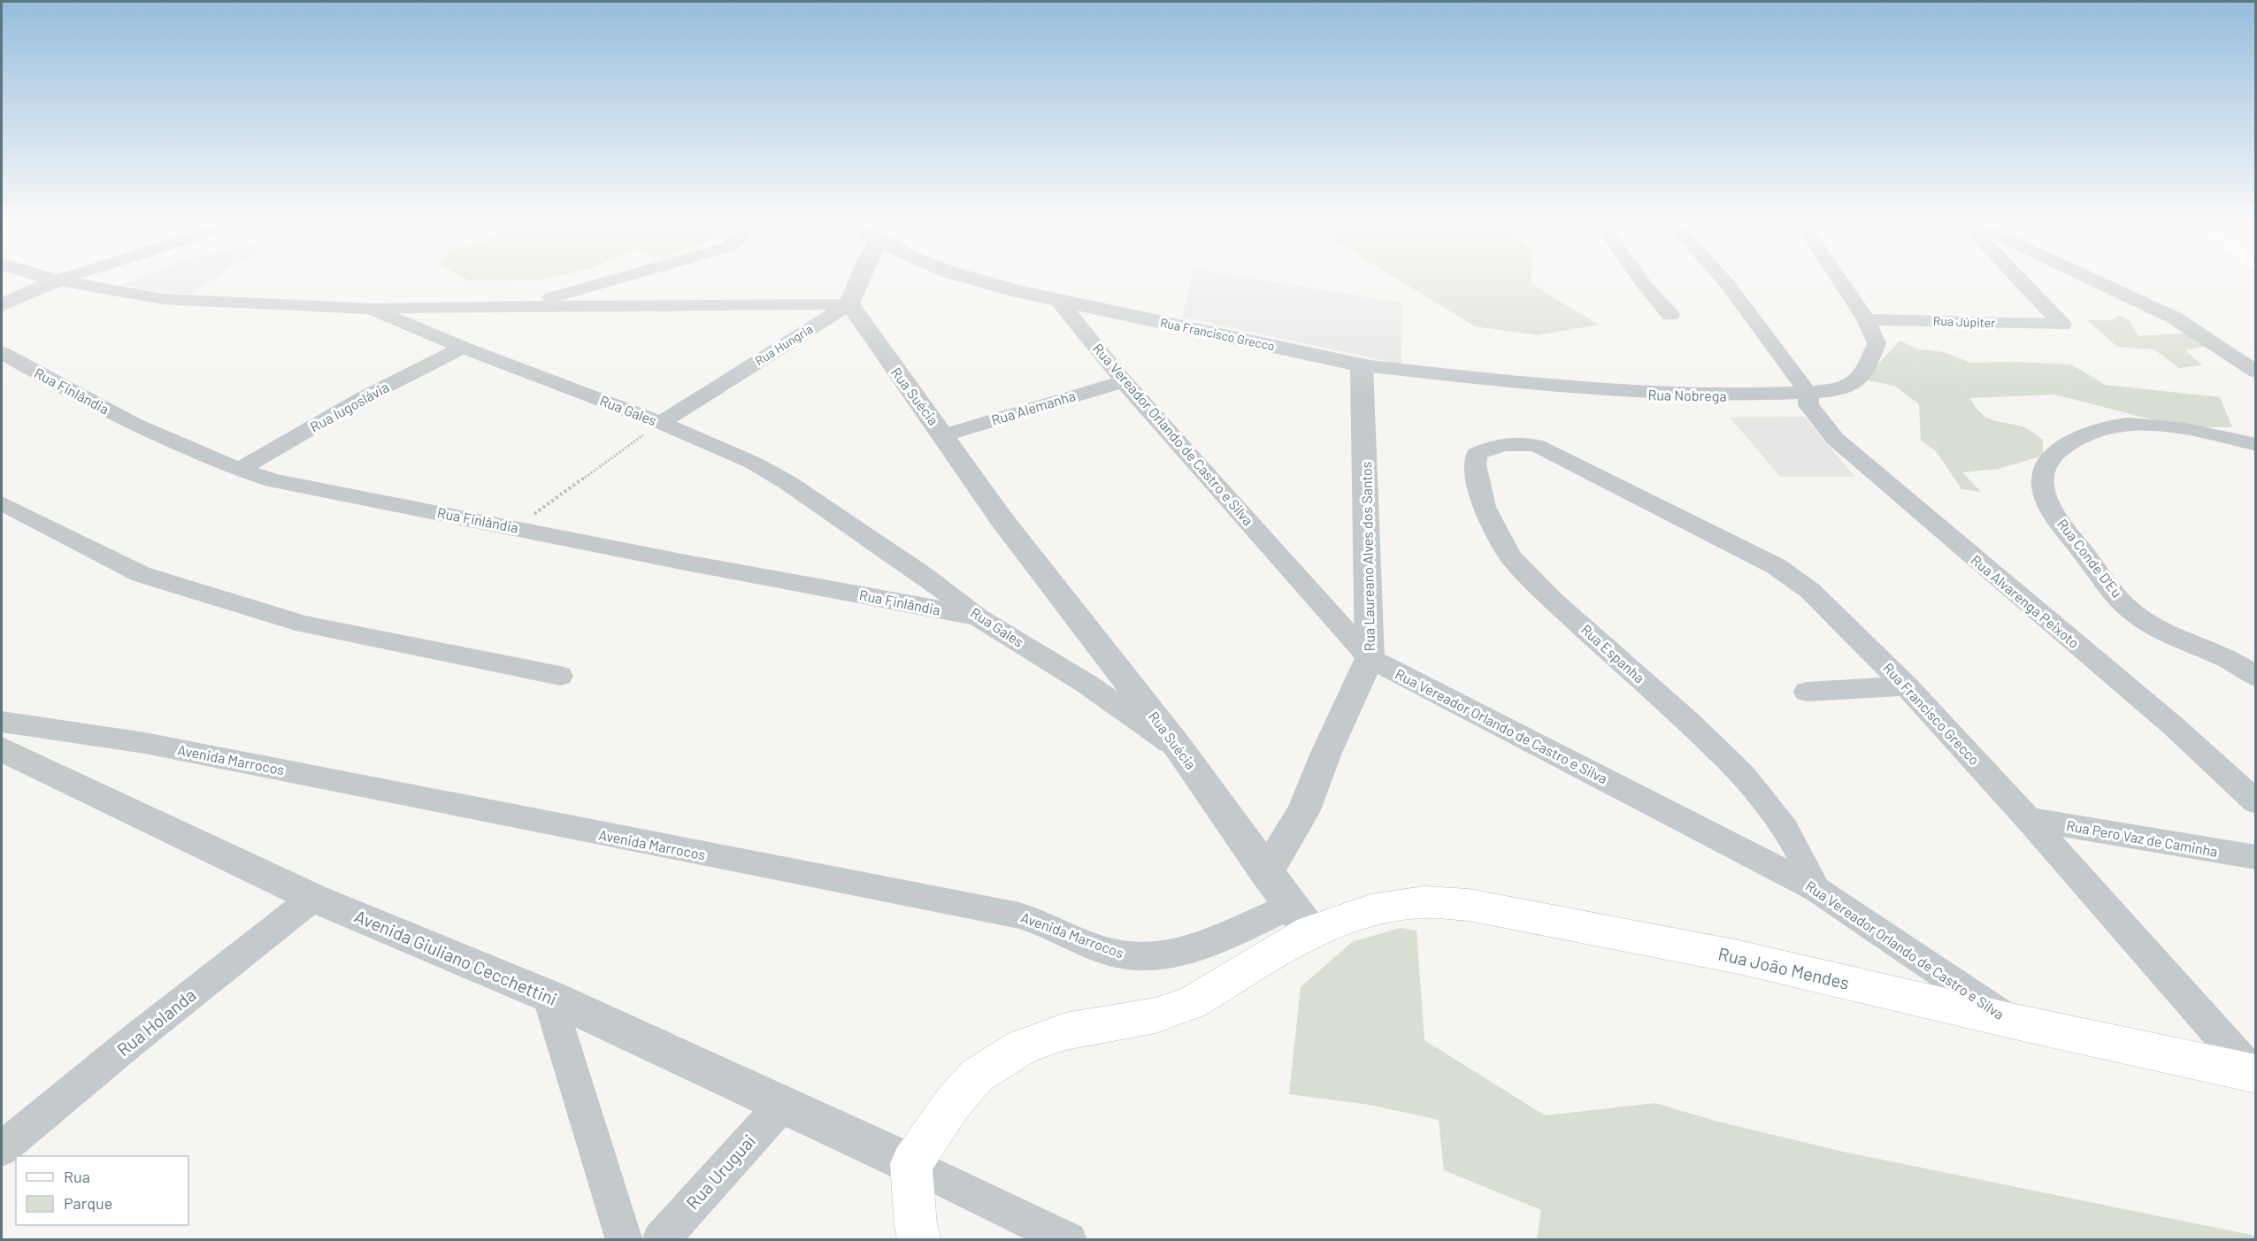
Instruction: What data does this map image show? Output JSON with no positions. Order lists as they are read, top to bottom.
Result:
{
  "streets": {
    "main road": ["Rua João Mendes"],
    "street": [
      "Rua Júpiter",
      "Rua Francisco Grecco",
      "Rua Hungria",
      "Rua Finlândia",
      "Rua Nobrega",
      "Rua Suécia",
      "Rua Iugoslávia",
      "Rua Alemanha",
      "Rua Gales",
      "Rua Vereador Orlando de Castro e Silva",
      "Rua Laureano Alves dos Santos",
      "Rua Conde D'Eu",
      "Rua Alvarenga Peixoto",
      "Rua Espanha",
      "Avenida Marrocos",
      "Rua Pero Vaz de Caminha",
      "Avenida Giuliano Cecchettini",
      "Rua Holanda",
      "Rua Uruguai"
    ]
  },
  "crossings": [
    ["Rua Júpiter", "Rua Nobrega"],
    ["Rua Francisco Grecco", "Rua Nobrega"],
    ["Rua Francisco Grecco", "Rua Vereador Orlando de Castro e Silva"],
    ["Rua Francisco Grecco", "Rua Laureano Alves dos Santos"],
    ["Rua Francisco Grecco", "Rua Espanha"],
    ["Rua Francisco Grecco", "Rua Pero Vaz de Caminha"],
    ["Rua Francisco Grecco", "Rua João Mendes"],
    ["Rua Hungria", "Rua Suécia"],
    ["Rua Hungria", "Rua Gales"],
    ["Rua Finlândia", "Rua Iugoslávia"],
    ["Rua Finlândia", "Rua Gales"],
    ["Rua Nobrega", "Rua Alvarenga Peixoto"],
    ["Rua Suécia", "Rua Alemanha"],
    ["Rua Suécia", "Rua Gales"],
    ["Rua Suécia", "Rua Laureano Alves dos Santos"],
    ["Rua Iugoslávia", "Rua Gales"],
    ["Rua Alemanha", "Rua Vereador Orlando de Castro e Silva"],
    ["Rua Vereador Orlando de Castro e Silva", "Rua Laureano Alves dos Santos"],
    ["Rua Vereador Orlando de Castro e Silva", "Rua Espanha"],
    ["Rua Vereador Orlando de Castro e Silva", "Rua João Mendes"],
    ["Avenida Marrocos", "Rua João Mendes"],
    ["Avenida Giuliano Cecchettini", "Rua João Mendes"],
    ["Avenida Giuliano Cecchettini", "Rua Holanda"],
    ["Avenida Giuliano Cecchettini", "Rua Uruguai"]
  ],
  "legend": ["Rua", "Parque"]
}
